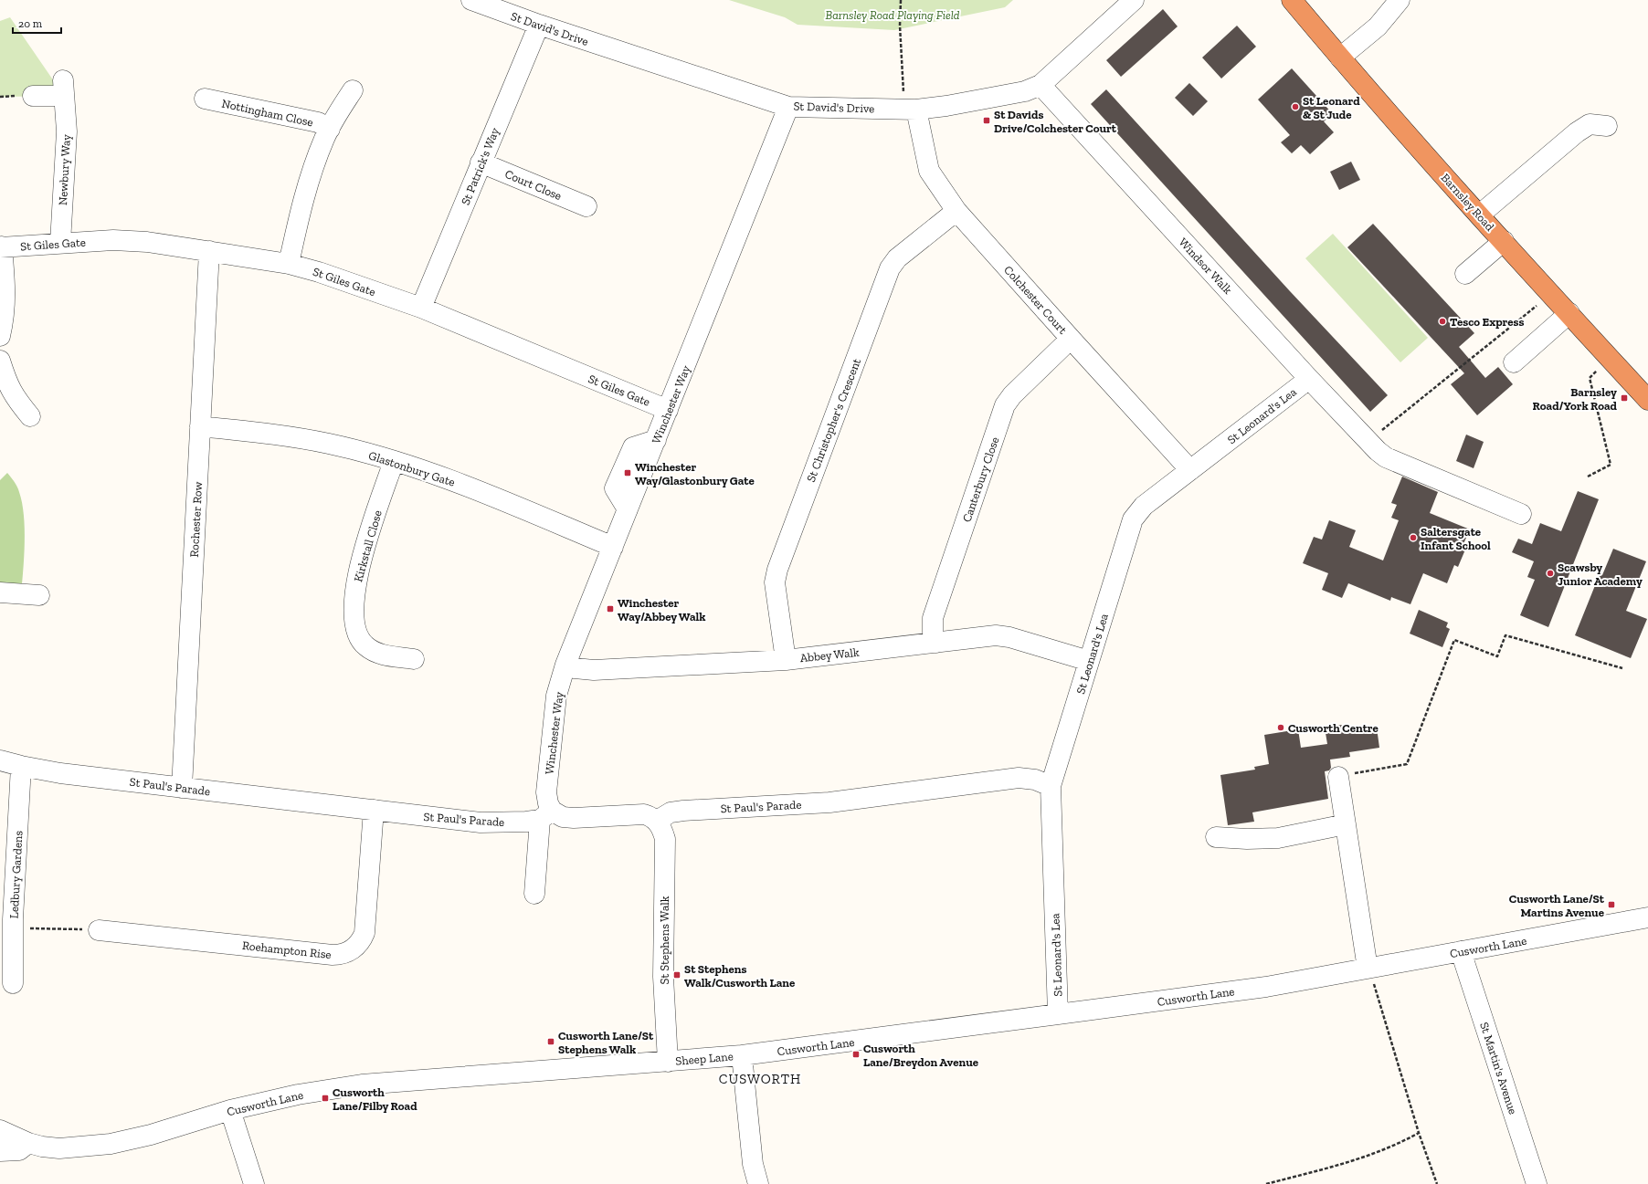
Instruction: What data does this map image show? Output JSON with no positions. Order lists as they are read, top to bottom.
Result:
{
  "streets": {
    "highway": ["Barnsley Road"],
    "street": [
      "St David's Drive",
      "Nottingham Close",
      "St Patrick's Way",
      "Newbury Way",
      "Court Close",
      "St Giles Gate",
      "Windsor Walk",
      "Colchester Court",
      "Winchester Way",
      "St Leonard's Lea",
      "St Christopher's Crescent",
      "Glastonbury Gate",
      "Canterbury Close",
      "Rochester Row",
      "Kirkstall Close",
      "Abbey Walk",
      "St Paul's Parade",
      "Ledbury Gardens",
      "St Stephens Walk",
      "Cusworth Lane",
      "Roehampton Rise",
      "Sheep Lane",
      "St Martin's Avenue"
    ]
  },
  "crossings": [
    ["St David's Drive", "St Patrick's Way"],
    ["St David's Drive", "Windsor Walk"],
    ["St David's Drive", "Colchester Court"],
    ["St David's Drive", "Winchester Way"],
    ["Nottingham Close", "St Giles Gate"],
    ["St Patrick's Way", "Court Close"],
    ["St Patrick's Way", "St Giles Gate"],
    ["Newbury Way", "St Giles Gate"],
    ["St Giles Gate", "Winchester Way"],
    ["St Giles Gate", "Rochester Row"],
    ["Windsor Walk", "St Leonard's Lea"],
    ["Colchester Court", "St Leonard's Lea"],
    ["Colchester Court", "St Christopher's Crescent"],
    ["Colchester Court", "Canterbury Close"],
    ["Winchester Way", "Glastonbury Gate"],
    ["Winchester Way", "Abbey Walk"],
    ["Winchester Way", "St Paul's Parade"],
    ["St Leonard's Lea", "Abbey Walk"],
    ["St Leonard's Lea", "St Paul's Parade"],
    ["St Leonard's Lea", "Cusworth Lane"],
    ["St Christopher's Crescent", "Abbey Walk"],
    ["Glastonbury Gate", "Rochester Row"],
    ["Glastonbury Gate", "Kirkstall Close"],
    ["Canterbury Close", "Abbey Walk"],
    ["Rochester Row", "St Paul's Parade"],
    ["St Paul's Parade", "Ledbury Gardens"],
    ["St Paul's Parade", "St Stephens Walk"],
    ["St Paul's Parade", "Roehampton Rise"],
    ["St Stephens Walk", "Cusworth Lane"],
    ["St Stephens Walk", "Sheep Lane"],
    ["Cusworth Lane", "Sheep Lane"],
    ["Cusworth Lane", "St Martin's Avenue"]
  ],
  "districts": ["CUSWORTH"],
  "parks": ["Barnsley Road Playing Field"],
  "places": {
    "other": [
      "St Leonard & St Jude",
      "Tesco Express",
      "Saltersgate Infant School",
      "Scawsby Junior Academy",
      "Cusworth Centre"
    ],
    "transit": [
      "St Davids Drive/Colchester Court",
      "Barnsley Road/York Road",
      "Winchester Way/Glastonbury Gate",
      "Winchester Way/Abbey Walk",
      "Cusworth Lane/St Martins Avenue",
      "St Stephens Walk/Cusworth Lane",
      "Cusworth Lane/St Stephens Walk",
      "Cusworth Lane/Breydon Avenue",
      "Cusworth Lane/Filby Road"
    ]
  },
  "scale_bar": "20 m"
}
